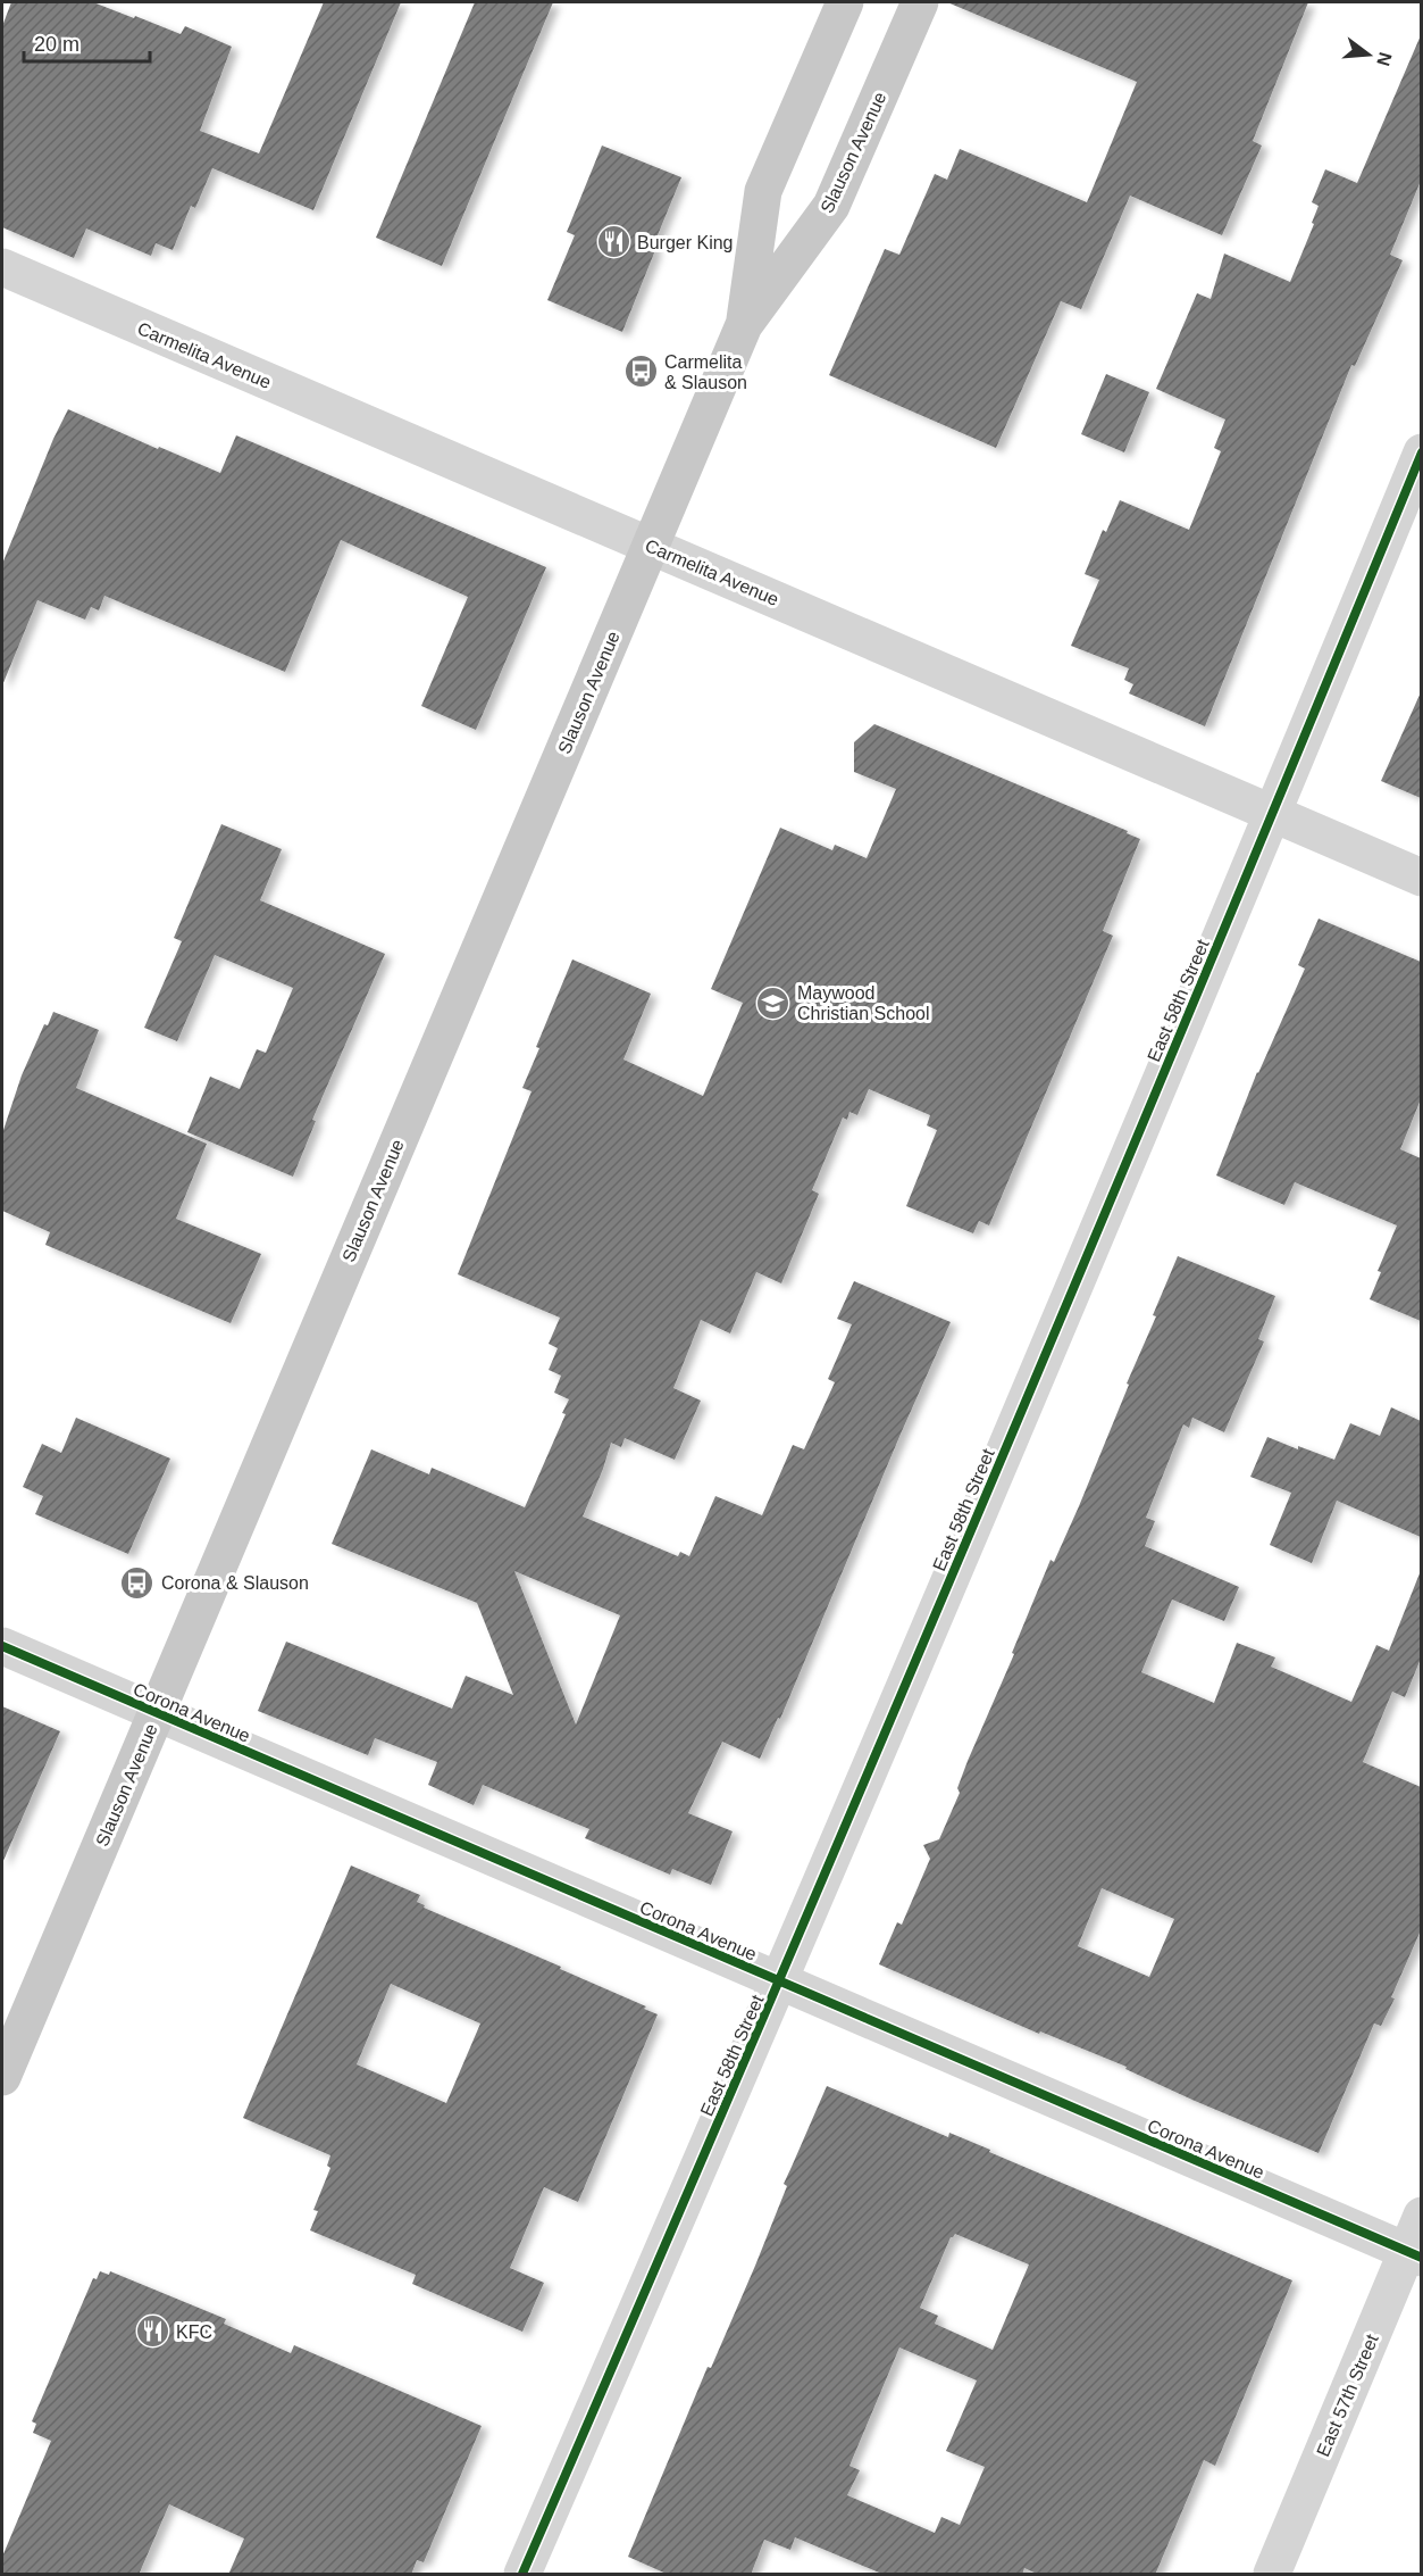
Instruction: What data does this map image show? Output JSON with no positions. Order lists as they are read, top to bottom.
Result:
{
  "streets": {
    "main road": ["Slauson Avenue"],
    "street": [
      "Carmelita Avenue",
      "East 58th Street",
      "Corona Avenue",
      "East 57th Street"
    ]
  },
  "crossings": [
    ["Slauson Avenue", "Carmelita Avenue"],
    ["Slauson Avenue", "Corona Avenue"],
    ["Carmelita Avenue", "East 58th Street"],
    ["East 58th Street", "Corona Avenue"],
    ["Corona Avenue", "East 57th Street"]
  ],
  "places": {
    "restaurant": ["Burger King", "KFC"],
    "bus stop": ["Carmelita & Slauson", "Corona & Slauson"],
    "school or university": ["Maywood Christian School"]
  },
  "scale_bar": "20 m",
  "north": "right"
}
